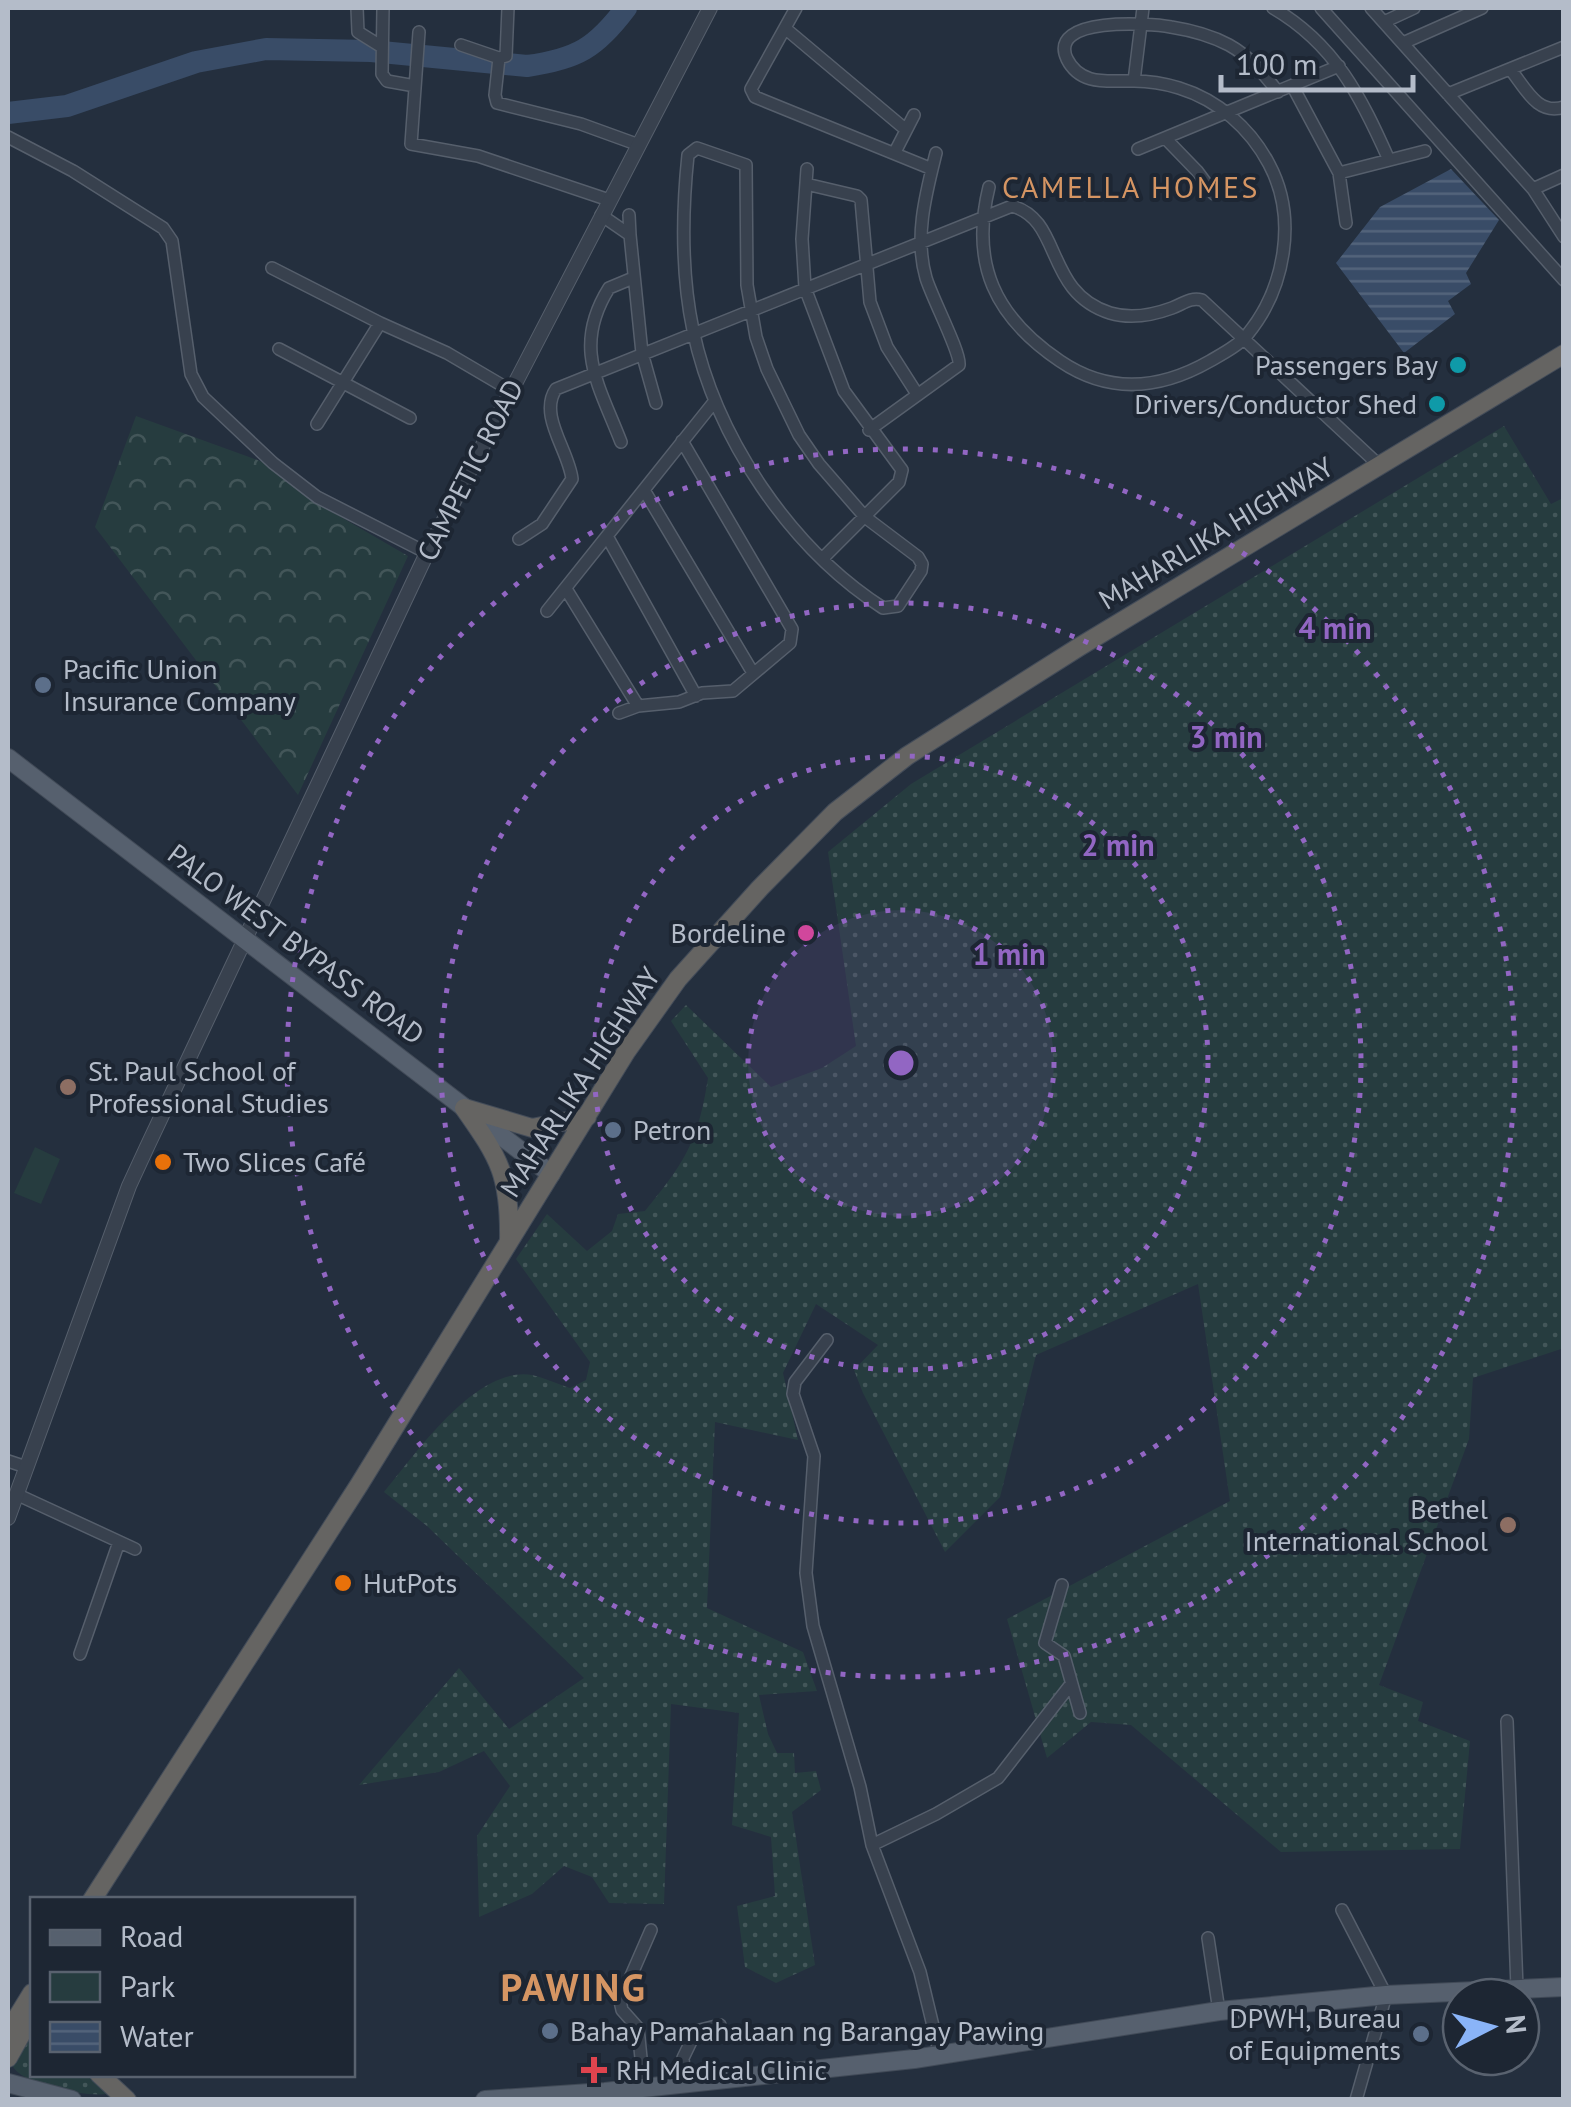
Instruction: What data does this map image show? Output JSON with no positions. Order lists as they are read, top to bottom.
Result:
{
  "streets": {
    "highway": ["MAHARLIKA HIGHWAY"],
    "main road": ["PALO WEST BYPASS ROAD"],
    "street": ["CAMPETIC ROAD"]
  },
  "crossings": [
    ["CAMPETIC ROAD", "PALO WEST BYPASS ROAD"],
    ["MAHARLIKA HIGHWAY", "PALO WEST BYPASS ROAD"]
  ],
  "districts": ["CAMELLA HOMES", "PAWING"],
  "places": {
    "other": [
      "Passengers Bay",
      "Drivers/Conductor Shed",
      "Pacific Union Insurance Company",
      "Bordeline",
      "St. Paul School of Professional Studies",
      "Petron",
      "Two Slices Café",
      "Bethel International School",
      "HutPots",
      "Bahay Pamahalaan ng Barangay Pawing",
      "DPWH, Bureau of Equipments"
    ],
    "health": ["RH Medical Clinic"]
  },
  "legend": ["Road", "Park", "Water"],
  "scale_bar": "100 m",
  "north": "right",
  "rings": [
    "4 min",
    "3 min",
    "2 min",
    "1 min"
  ]
}
